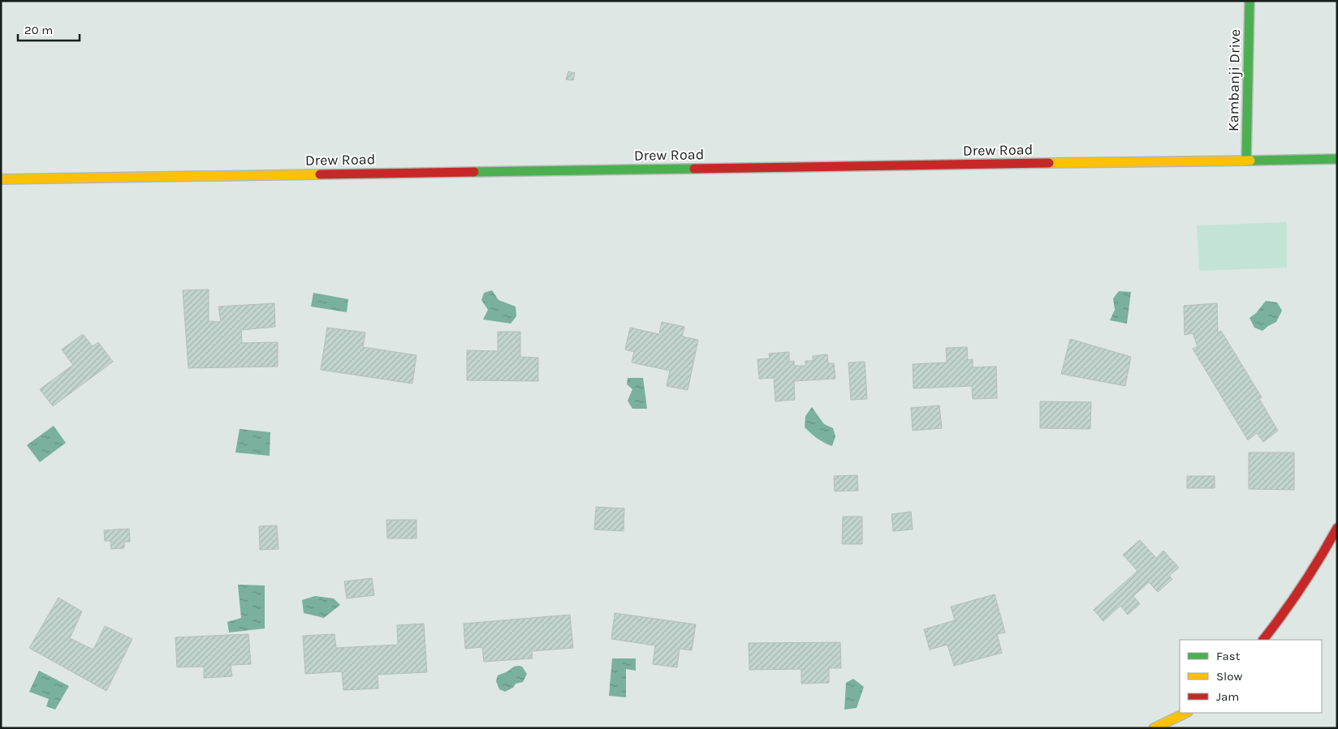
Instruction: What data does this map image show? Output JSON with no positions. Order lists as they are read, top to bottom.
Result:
{
  "streets": {
    "street": ["Kambanji Drive", "Drew Road"]
  },
  "crossings": [
    ["Kambanji Drive", "Drew Road"]
  ],
  "legend": ["Fast", "Slow", "Jam"],
  "scale_bar": "20 m"
}
